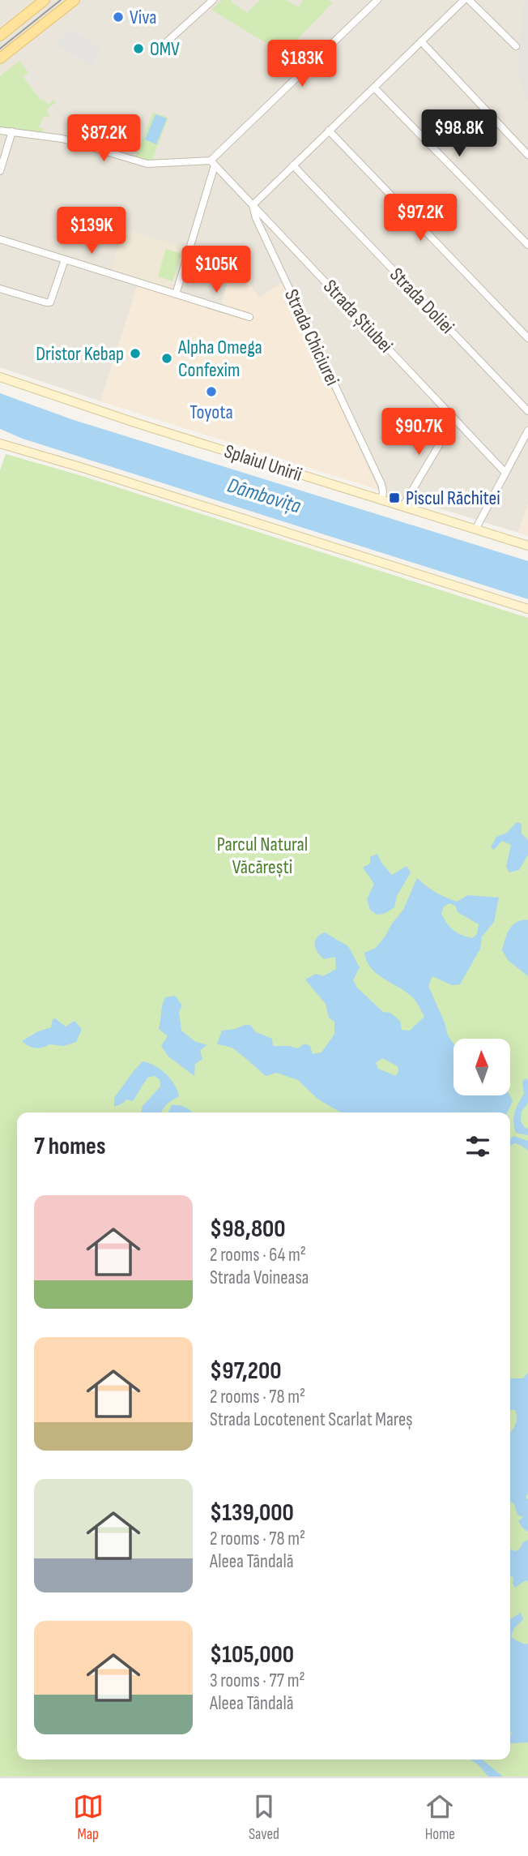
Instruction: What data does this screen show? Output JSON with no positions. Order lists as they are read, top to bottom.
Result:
{
  "streets": {
    "main road": ["Splaiul Unirii"],
    "street": ["Strada Doliei", "Strada Știubei", "Strada Chiciurei"]
  },
  "crossings": [
    ["Strada Știubei", "Strada Chiciurei"],
    ["Strada Chiciurei", "Splaiul Unirii"]
  ],
  "water": ["Dâmbovița"],
  "parks": ["Parcul Natural Văcărești"],
  "places": {
    "other": [
      "Viva",
      "OMV",
      "Dristor Kebap",
      "Alpha Omega Confexim",
      "Toyota"
    ],
    "transit": ["Piscul Răchitei"]
  },
  "north": "top",
  "page": {
    "price": [
      "$183K",
      "$98.8K",
      "$87.2K",
      "$97.2K",
      "$139K",
      "$105K",
      "$90.7K"
    ],
    "heading": "7 homes",
    "list": [
      {
        "name": "$98,800",
        "note": "2 rooms · 64 m² · Strada Voineasa"
      },
      {
        "name": "$97,200",
        "note": "2 rooms · 78 m² · Strada Locotenent Scarlat Mareș"
      },
      {
        "name": "$139,000",
        "note": "2 rooms · 78 m² · Aleea Tândală"
      },
      {
        "name": "$105,000",
        "note": "3 rooms · 77 m² · Aleea Tândală"
      }
    ],
    "tabs": ["Map", "Saved", "Home"]
  }
}
